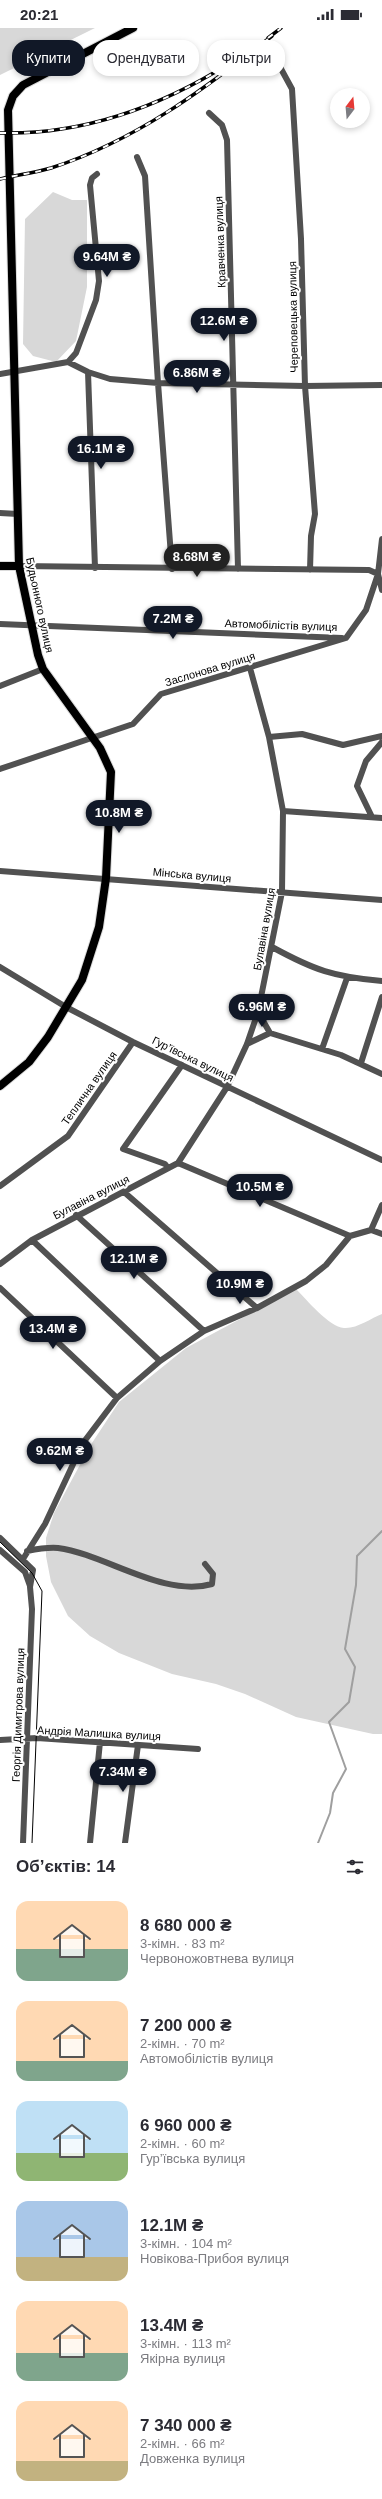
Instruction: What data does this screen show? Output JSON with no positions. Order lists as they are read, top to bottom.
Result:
{
  "streets": {
    "main road": ["Будьонного вулиця"],
    "street": [
      "Кравченка вулиця",
      "Череповецька вулиця",
      "Автомобілістів вулиця",
      "Заслонова вулиця",
      "Мінська вулиця",
      "Булавіна вулиця",
      "Гур’ївська вулиця",
      "Теплична вулиця",
      "Георгія Димитрова вулиця",
      "Андрія Малишка вулиця"
    ]
  },
  "crossings": [
    ["Будьонного вулиця", "Автомобілістів вулиця"],
    ["Будьонного вулиця", "Заслонова вулиця"],
    ["Будьонного вулиця", "Мінська вулиця"],
    ["Будьонного вулиця", "Гур’ївська вулиця"],
    ["Автомобілістів вулиця", "Заслонова вулиця"],
    ["Заслонова вулиця", "Булавіна вулиця"],
    ["Мінська вулиця", "Булавіна вулиця"],
    ["Булавіна вулиця", "Гур’ївська вулиця"],
    ["Гур’ївська вулиця", "Теплична вулиця"],
    ["Георгія Димитрова вулиця", "Андрія Малишка вулиця"]
  ],
  "north": "top",
  "page": {
    "status": "20:21",
    "chip": ["Купити", "Орендувати", "Фільтри"],
    "price": [
      "9.64M ₴",
      "12.6M ₴",
      "6.86M ₴",
      "16.1M ₴",
      "8.68M ₴",
      "7.2M ₴",
      "10.8M ₴",
      "6.96M ₴",
      "10.5M ₴",
      "12.1M ₴",
      "10.9M ₴",
      "13.4M ₴",
      "9.62M ₴",
      "7.34M ₴"
    ],
    "heading": "Об’єктів: 14",
    "list": [
      {
        "name": "8 680 000 ₴",
        "note": "3-кімн. · 83 m² · Червоножовтнева вулиця"
      },
      {
        "name": "7 200 000 ₴",
        "note": "2-кімн. · 70 m² · Автомобілістів вулиця"
      },
      {
        "name": "6 960 000 ₴",
        "note": "2-кімн. · 60 m² · Гур’ївська вулиця"
      },
      {
        "name": "12.1M ₴",
        "note": "3-кімн. · 104 m² · Новікова-Прибоя вулиця"
      },
      {
        "name": "13.4M ₴",
        "note": "3-кімн. · 113 m² · Якірна вулиця"
      },
      {
        "name": "7 340 000 ₴",
        "note": "2-кімн. · 66 m² · Довженка вулиця"
      }
    ]
  }
}
